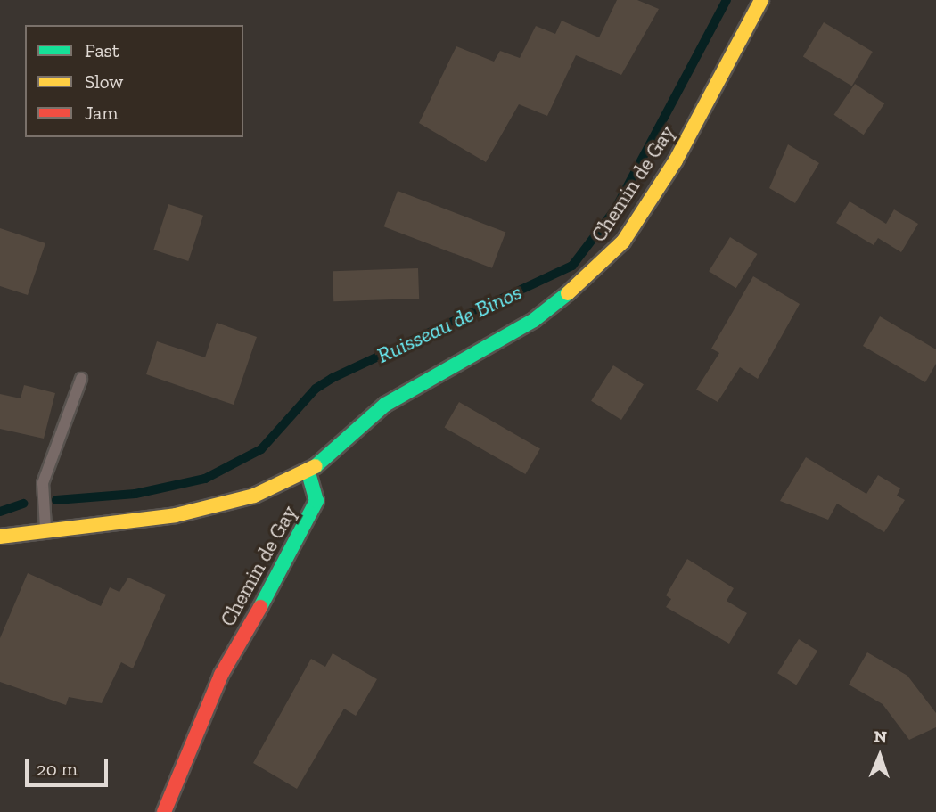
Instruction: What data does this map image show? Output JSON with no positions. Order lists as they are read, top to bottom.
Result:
{
  "streets": {
    "street": ["Chemin de Gay"]
  },
  "water": ["Ruisseau de Binos"],
  "legend": ["Fast", "Slow", "Jam"],
  "scale_bar": "20 m",
  "north": "top"
}
